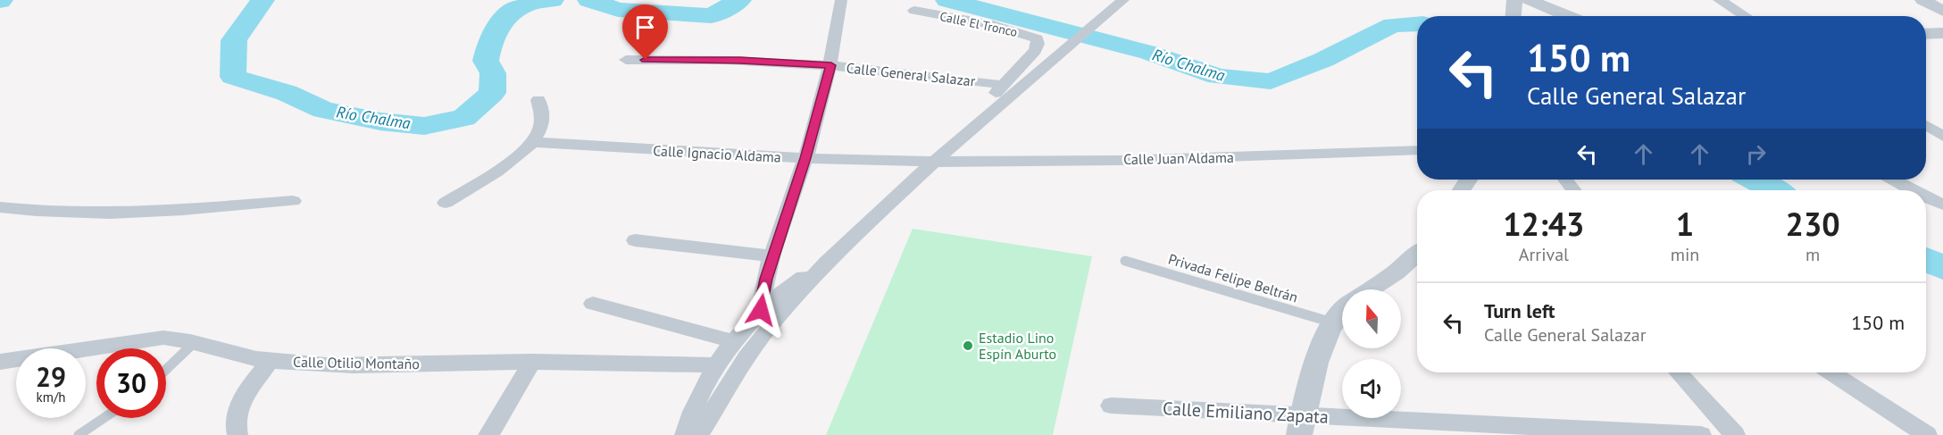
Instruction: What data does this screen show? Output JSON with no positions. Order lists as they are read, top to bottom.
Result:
{
  "streets": {
    "street": [
      "Calle El Tronco",
      "Calle General Salazar",
      "Calle Ignacio Aldama",
      "Calle Juan Aldama",
      "Calle Otilio Montaño",
      "Calle Emiliano Zapata"
    ],
    "lane": ["Privada Felipe Beltrán"]
  },
  "crossings": [
    ["Calle El Tronco", "Calle General Salazar"],
    ["Calle Ignacio Aldama", "Calle Juan Aldama"]
  ],
  "water": ["Río Chalma"],
  "places": ["Estadio Lino Espín Aburto"],
  "north": "top",
  "page": {
    "turn": ["150 m", "Calle General Salazar"],
    "eta": [
      "12:43",
      "Arrival",
      "1",
      "min",
      "230",
      "m"
    ],
    "list": [
      {
        "name": "Turn left",
        "note": "Calle General Salazar",
        "value": "150 m"
      }
    ],
    "speed": "29 km/h",
    "limit": "30"
  }
}
